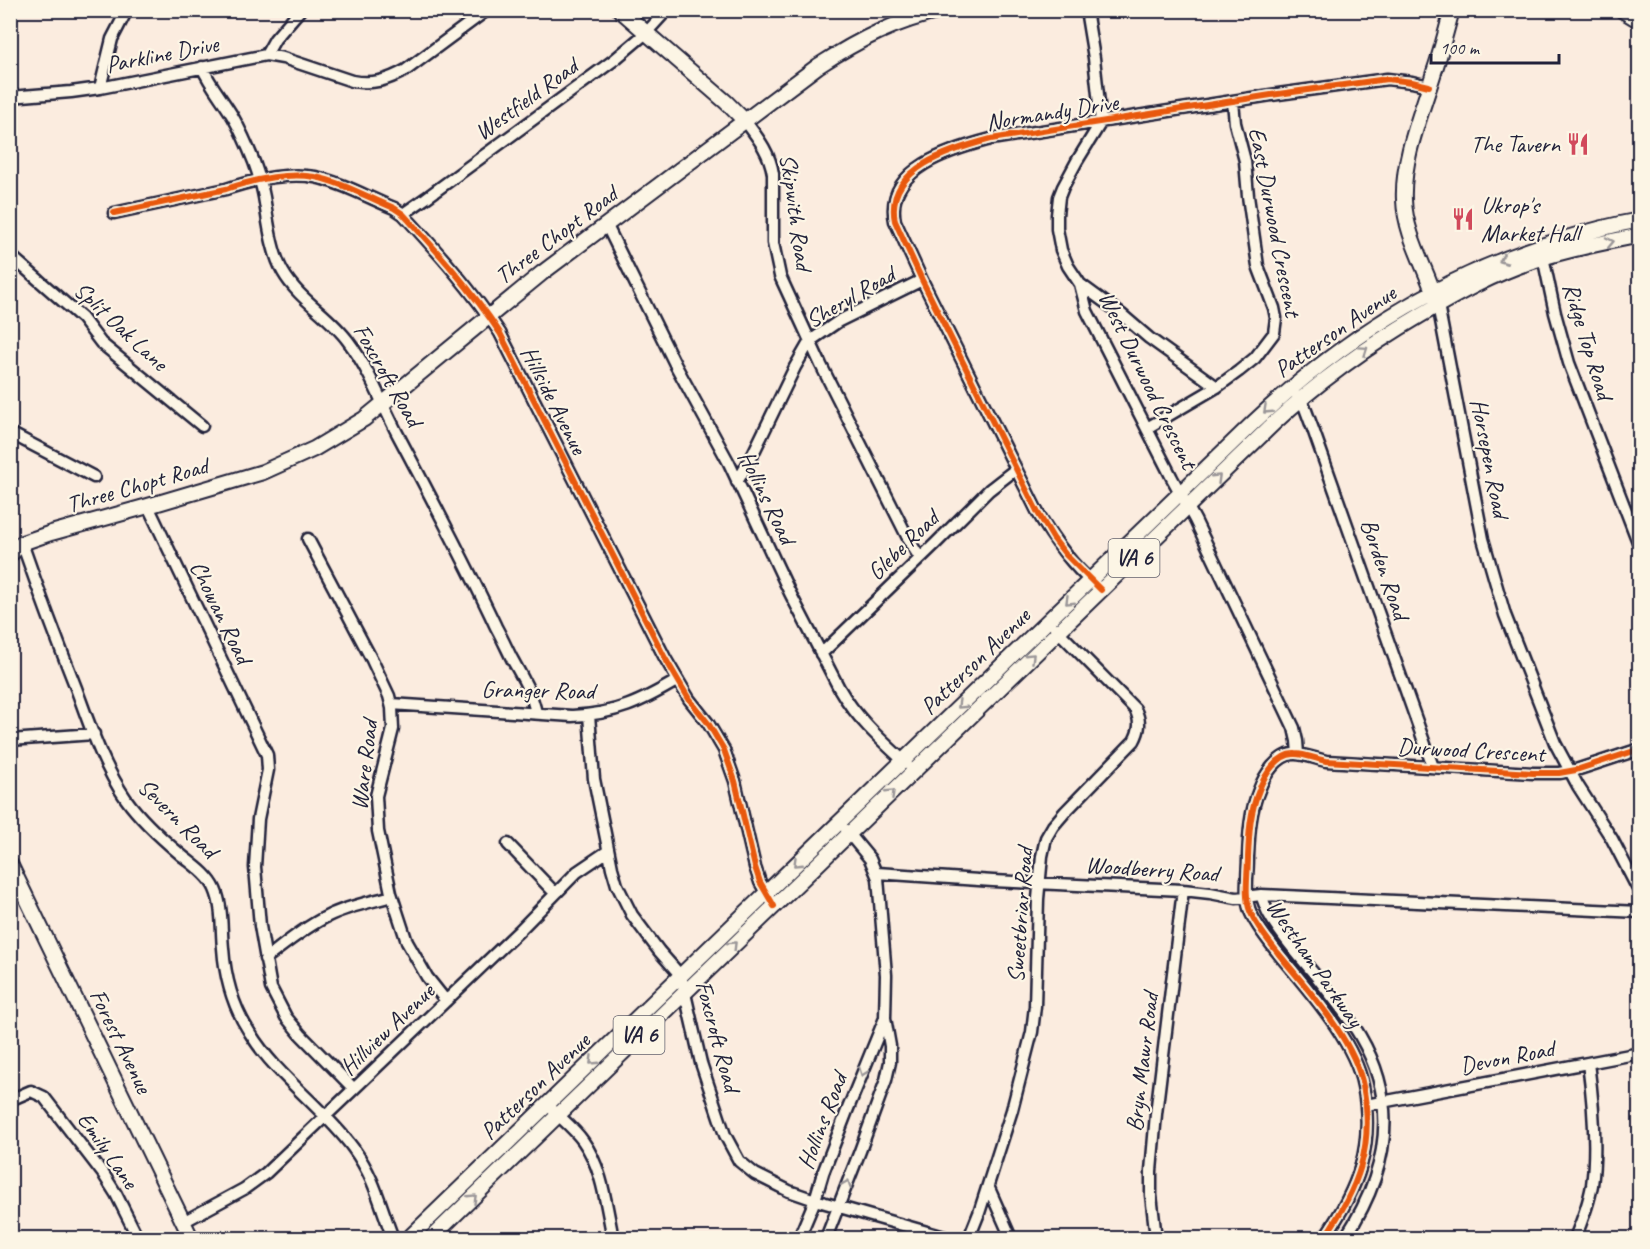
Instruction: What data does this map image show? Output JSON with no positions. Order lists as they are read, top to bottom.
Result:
{
  "streets": {
    "main road": [
      "Skipwith Road",
      "Three Chopt Road",
      "Patterson Avenue",
      "Horsepen Road",
      "VA 6",
      "Forest Avenue"
    ],
    "street": [
      "Parkline Drive",
      "Westfield Road",
      "Normandy Drive",
      "East Durwood Crescent",
      "Sheryl Road",
      "Split Oak Lane",
      "Ridge Top Road",
      "Foxcroft Road",
      "West Durwood Crescent",
      "Hillside Avenue",
      "Hollins Road",
      "Glebe Road",
      "Borden Road",
      "Chowan Road",
      "Granger Road",
      "Durwood Crescent",
      "Ware Road",
      "Severn Road",
      "Woodberry Road",
      "Sweetbriar Road",
      "Westham Parkway",
      "Hillview Avenue",
      "Devon Road",
      "Bryn Mawr Road",
      "Emily Lane"
    ]
  },
  "crossings": [
    ["Parkline Drive", "Foxcroft Road"],
    ["Westfield Road", "Skipwith Road"],
    ["Westfield Road", "Hillside Avenue"],
    ["Normandy Drive", "East Durwood Crescent"],
    ["Normandy Drive", "Sheryl Road"],
    ["Normandy Drive", "Patterson Avenue"],
    ["Normandy Drive", "West Durwood Crescent"],
    ["Normandy Drive", "Horsepen Road"],
    ["Normandy Drive", "Glebe Road"],
    ["Skipwith Road", "Three Chopt Road"],
    ["Skipwith Road", "Sheryl Road"],
    ["Skipwith Road", "Glebe Road"],
    ["East Durwood Crescent", "West Durwood Crescent"],
    ["Three Chopt Road", "Foxcroft Road"],
    ["Three Chopt Road", "Hillside Avenue"],
    ["Three Chopt Road", "Hollins Road"],
    ["Three Chopt Road", "Chowan Road"],
    ["Three Chopt Road", "Severn Road"],
    ["Sheryl Road", "Hollins Road"],
    ["Patterson Avenue", "Ridge Top Road"],
    ["Patterson Avenue", "Foxcroft Road"],
    ["Patterson Avenue", "West Durwood Crescent"],
    ["Patterson Avenue", "Hillside Avenue"],
    ["Patterson Avenue", "Horsepen Road"],
    ["Patterson Avenue", "Hollins Road"],
    ["Patterson Avenue", "Borden Road"],
    ["Patterson Avenue", "Sweetbriar Road"],
    ["Foxcroft Road", "Hillside Avenue"],
    ["Foxcroft Road", "Hollins Road"],
    ["Foxcroft Road", "Granger Road"],
    ["Foxcroft Road", "Hillview Avenue"],
    ["Hillside Avenue", "Granger Road"],
    ["Horsepen Road", "Durwood Crescent"],
    ["Hollins Road", "Glebe Road"],
    ["Hollins Road", "Woodberry Road"],
    ["Borden Road", "Durwood Crescent"],
    ["Chowan Road", "Hillview Avenue"],
    ["Granger Road", "Ware Road"],
    ["Durwood Crescent", "Westham Parkway"],
    ["Ware Road", "Hillview Avenue"],
    ["Severn Road", "Hillview Avenue"],
    ["Woodberry Road", "Sweetbriar Road"],
    ["Woodberry Road", "Westham Parkway"],
    ["Woodberry Road", "Bryn Mawr Road"],
    ["Westham Parkway", "Devon Road"],
    ["Hillview Avenue", "Forest Avenue"]
  ],
  "places": {
    "restaurant": ["The Tavern", "Ukrop's Market Hall"]
  },
  "scale_bar": "100 m"
}
